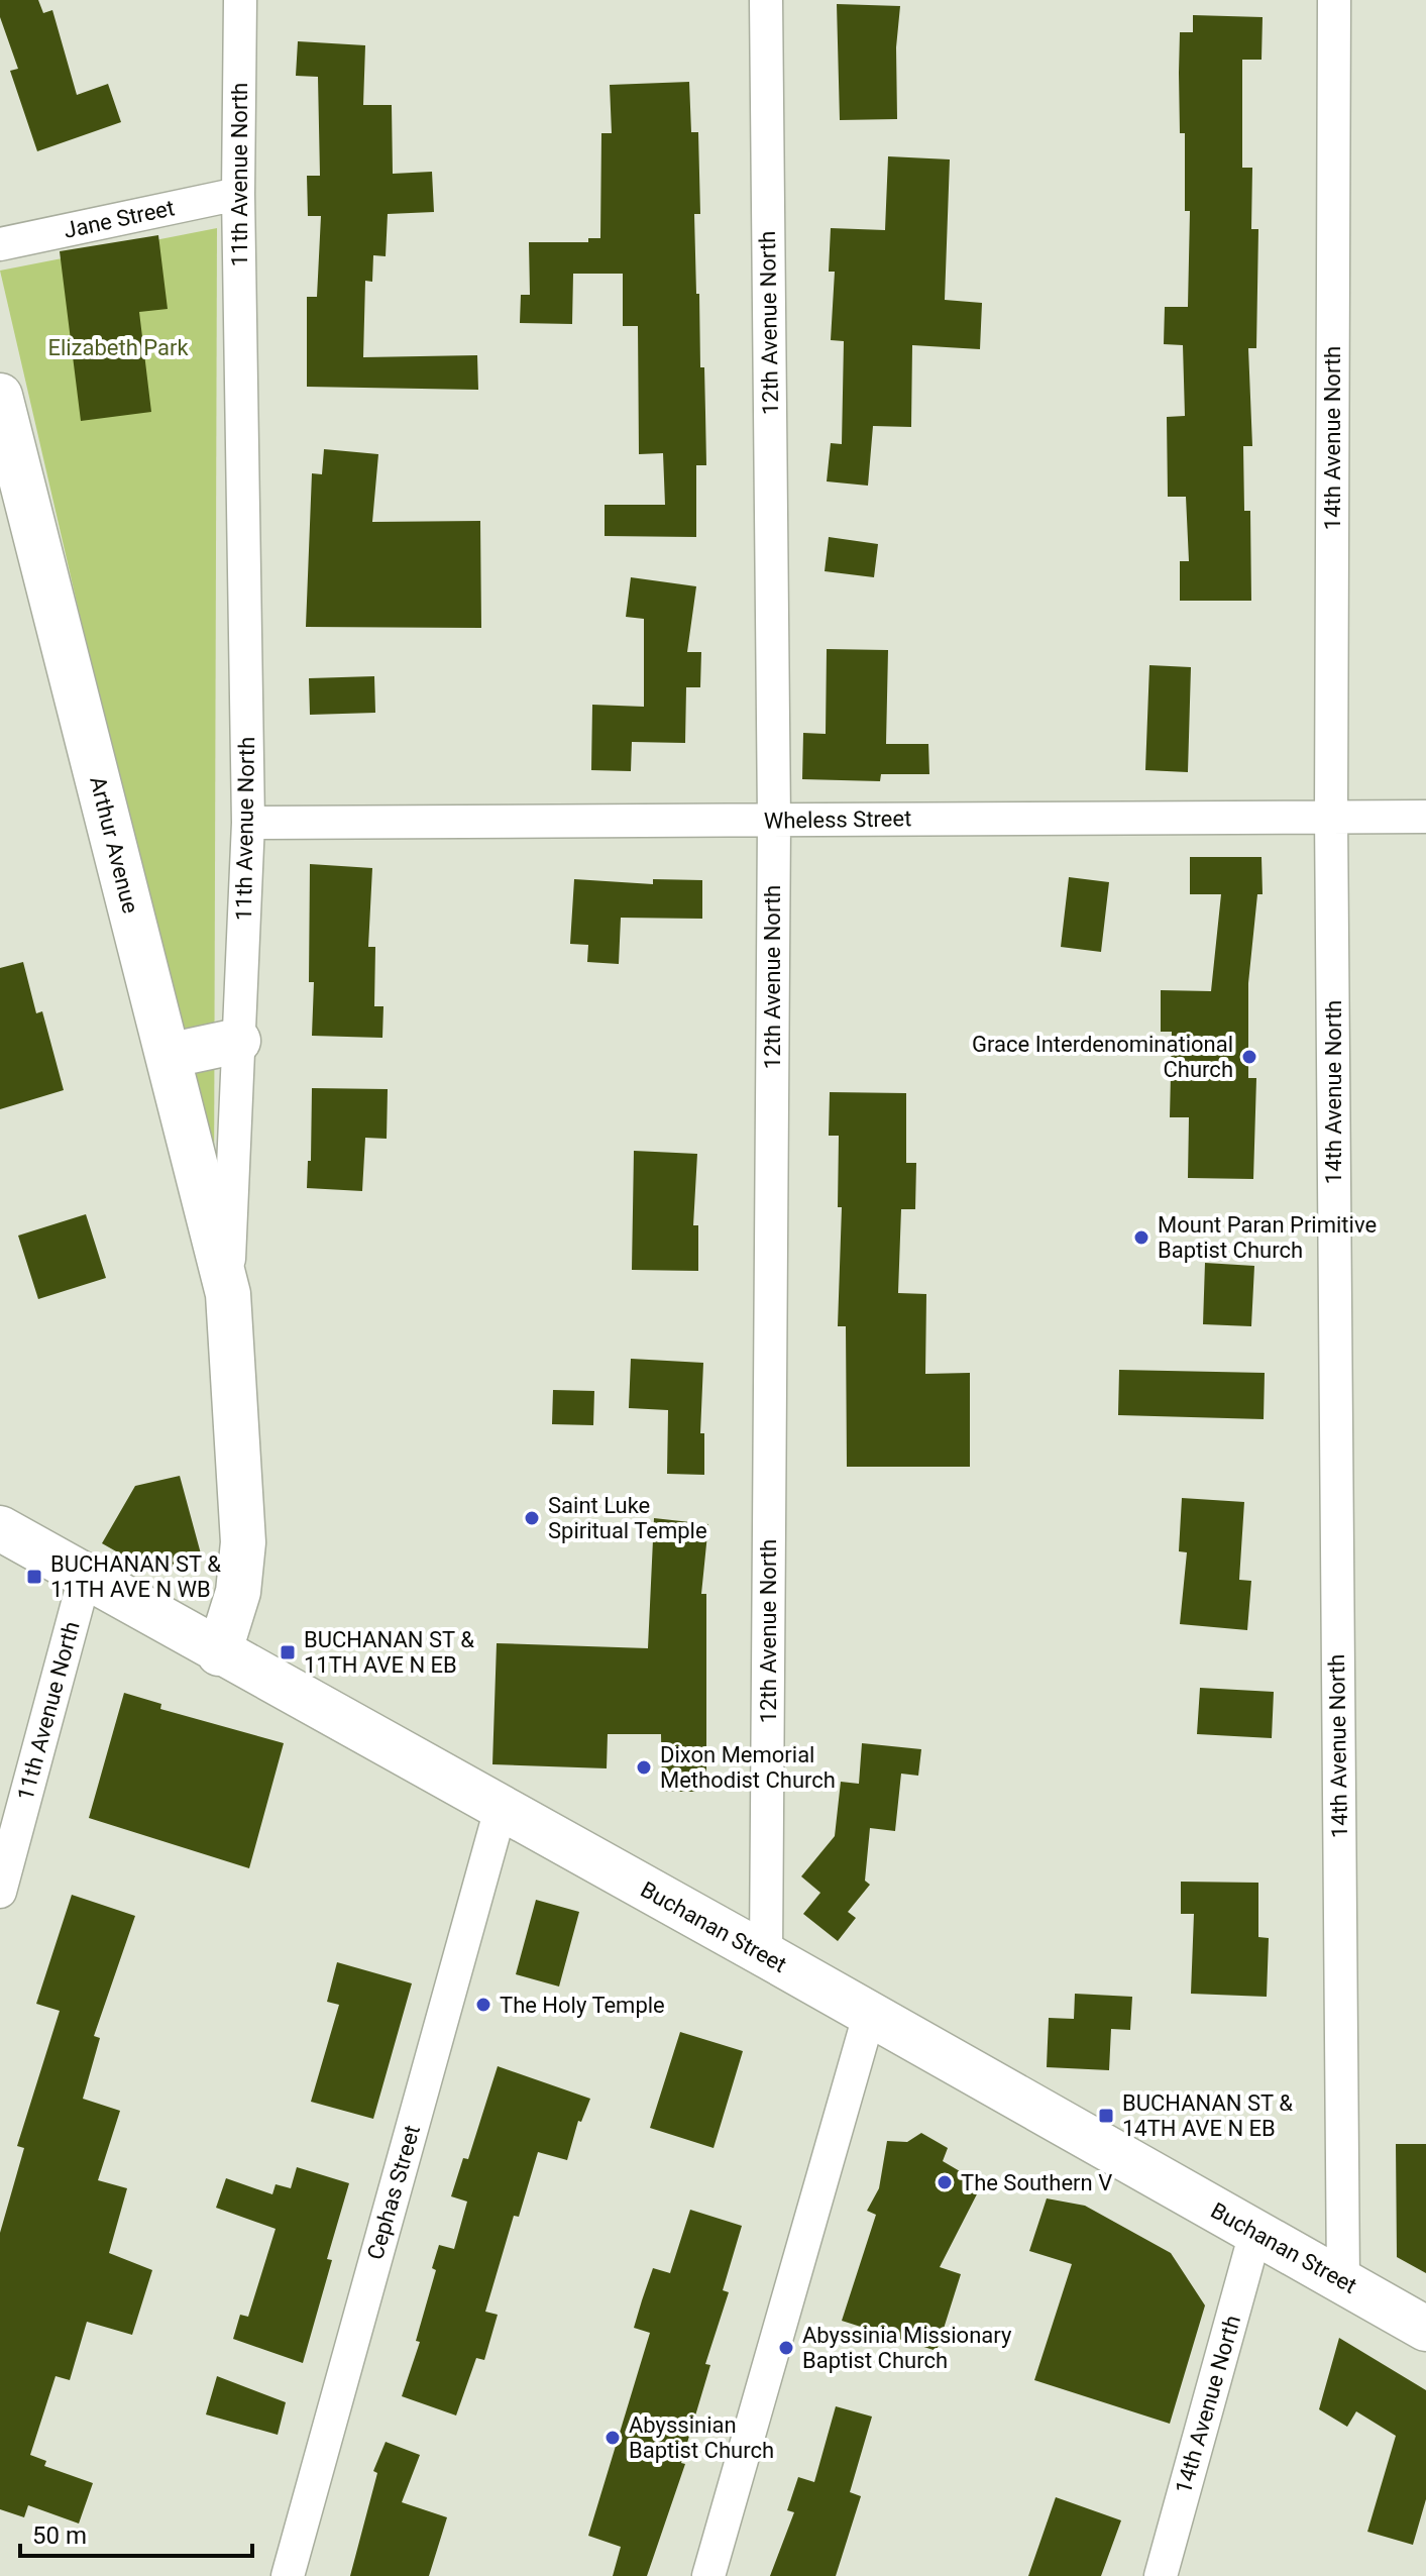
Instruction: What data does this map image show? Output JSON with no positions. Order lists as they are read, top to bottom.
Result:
{
  "streets": {
    "street": [
      "11th Avenue North",
      "Jane Street",
      "12th Avenue North",
      "14th Avenue North",
      "Wheless Street",
      "Arthur Avenue",
      "Buchanan Street",
      "Cephas Street"
    ]
  },
  "crossings": [
    ["11th Avenue North", "Jane Street"],
    ["11th Avenue North", "Wheless Street"],
    ["11th Avenue North", "Arthur Avenue"],
    ["11th Avenue North", "Buchanan Street"],
    ["12th Avenue North", "Wheless Street"],
    ["12th Avenue North", "Buchanan Street"],
    ["14th Avenue North", "Wheless Street"],
    ["14th Avenue North", "Buchanan Street"],
    ["Buchanan Street", "Cephas Street"]
  ],
  "parks": ["Elizabeth Park"],
  "places": {
    "other": [
      "Grace Interdenominational Church",
      "Mount Paran Primitive Baptist Church",
      "Saint Luke Spiritual Temple",
      "Dixon Memorial Methodist Church",
      "The Holy Temple",
      "The Southern V",
      "Abyssinia Missionary Baptist Church",
      "Abyssinian Baptist Church"
    ],
    "transit": ["BUCHANAN ST & 11TH AVE N WB", "BUCHANAN ST & 11TH AVE N EB", "BUCHANAN ST & 14TH AVE N EB"]
  },
  "scale_bar": "50 m"
}
